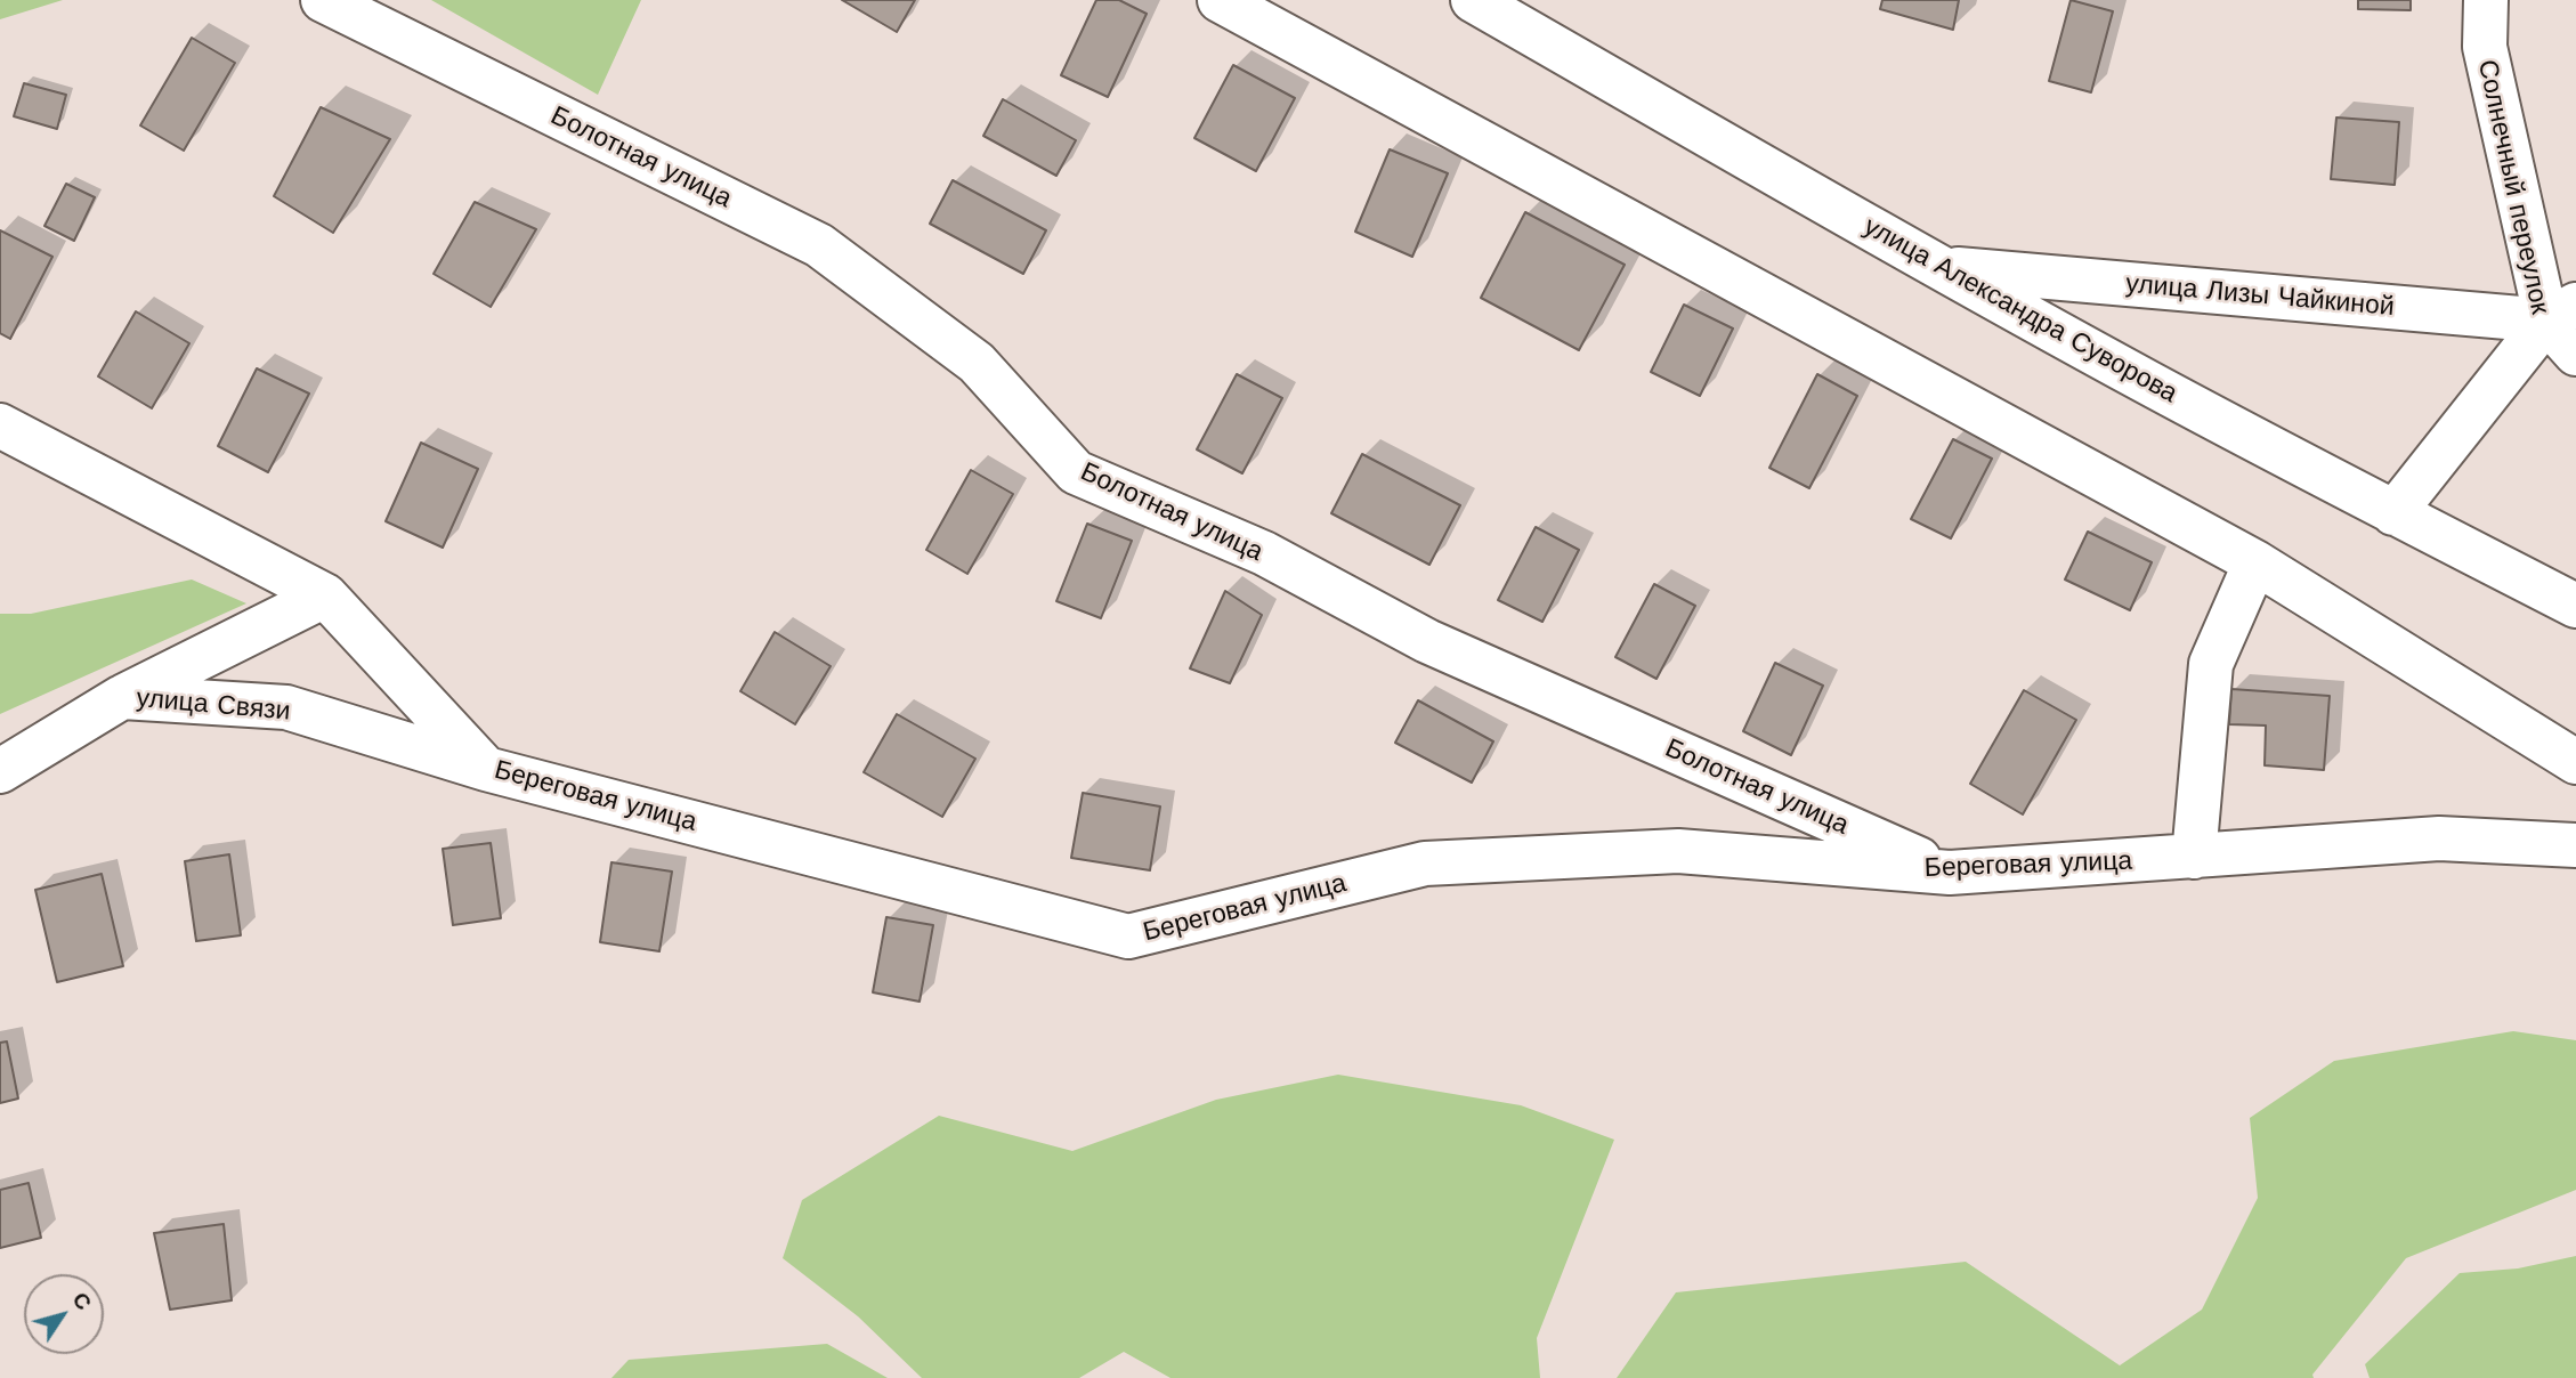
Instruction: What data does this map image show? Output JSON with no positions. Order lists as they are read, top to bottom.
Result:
{
  "streets": {
    "street": [
      "Болотная улица",
      "Солнечный переулок",
      "улица Лизы Чайкиной",
      "улица Александра Суворова",
      "улица Связи",
      "Береговая улица"
    ]
  },
  "crossings": [
    ["Болотная улица", "Береговая улица"],
    ["Солнечный переулок", "улица Лизы Чайкиной"],
    ["Солнечный переулок", "улица Александра Суворова"],
    ["улица Лизы Чайкиной", "улица Александра Суворова"],
    ["улица Связи", "Береговая улица"]
  ],
  "north": "top right"
}
